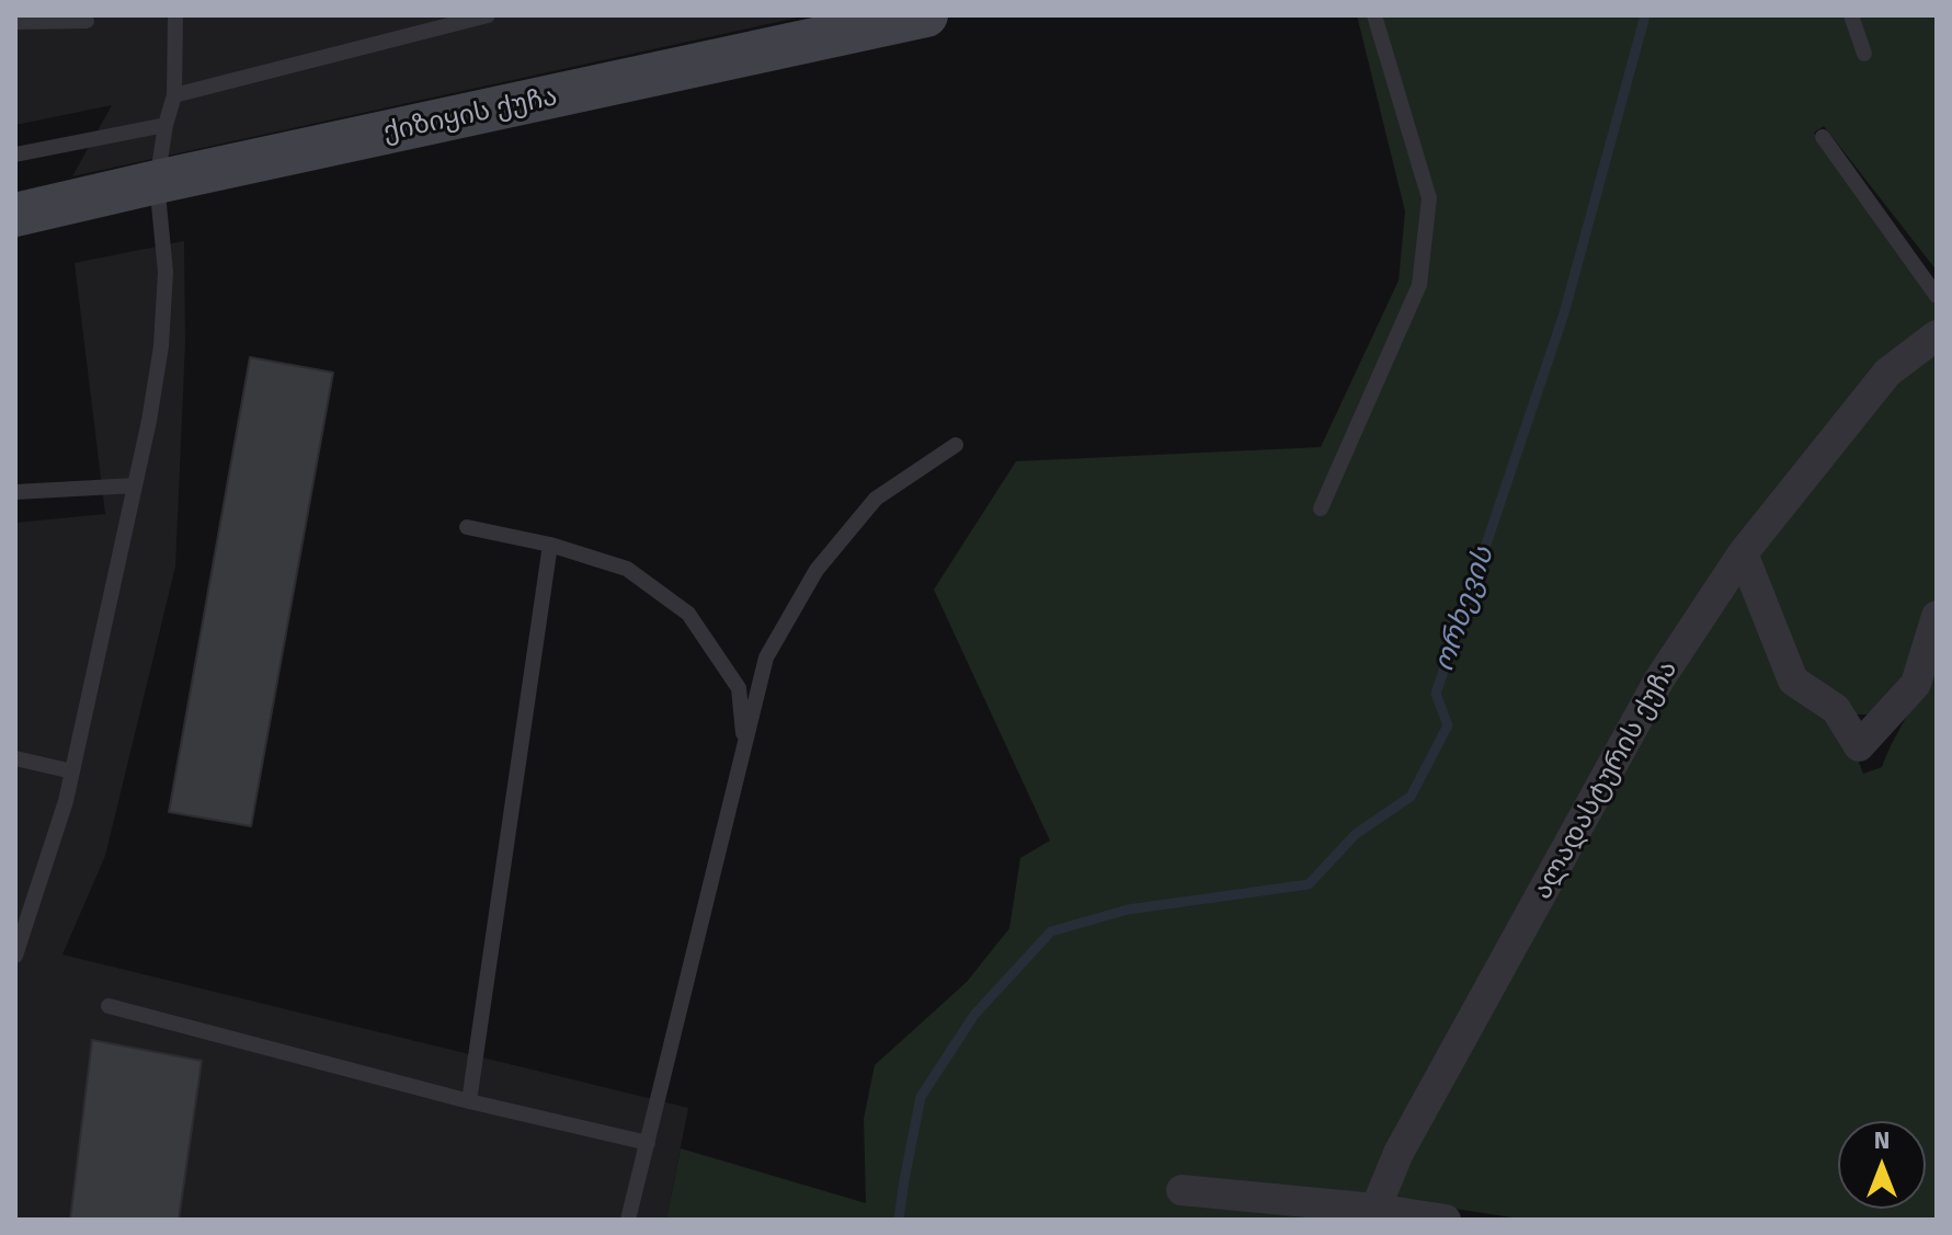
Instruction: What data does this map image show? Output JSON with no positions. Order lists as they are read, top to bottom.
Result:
{
  "streets": {
    "street": ["ქიზიყის ქუჩა", "ალადასტურის ქუჩა"]
  },
  "water": ["ორხევის"],
  "north": "top"
}
